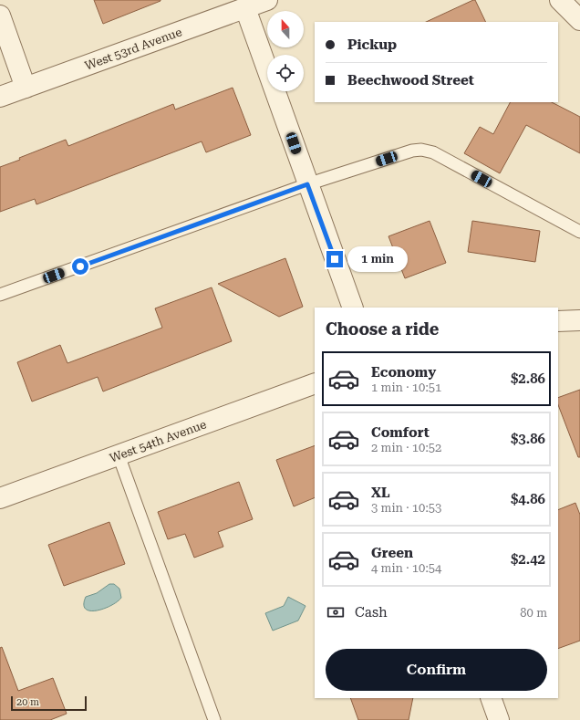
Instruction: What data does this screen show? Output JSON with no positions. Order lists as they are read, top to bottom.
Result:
{
  "streets": {
    "street": ["West 53rd Avenue", "West 54th Avenue"]
  },
  "scale_bar": "20 m",
  "north": "top",
  "page": {
    "banner": ["Pickup", "Beechwood Street"],
    "bubble": "1 min",
    "heading": "Choose a ride",
    "list": [
      {
        "name": "Economy",
        "note": "1 min · 10:51",
        "value": "$2.86"
      },
      {
        "name": "Comfort",
        "note": "2 min · 10:52",
        "value": "$3.86"
      },
      {
        "name": "XL",
        "note": "3 min · 10:53",
        "value": "$4.86"
      },
      {
        "name": "Green",
        "note": "4 min · 10:54",
        "value": "$2.42"
      }
    ],
    "pay": ["Cash", "80 m"],
    "buttons": "Confirm",
    "scale": "20 m"
  }
}
